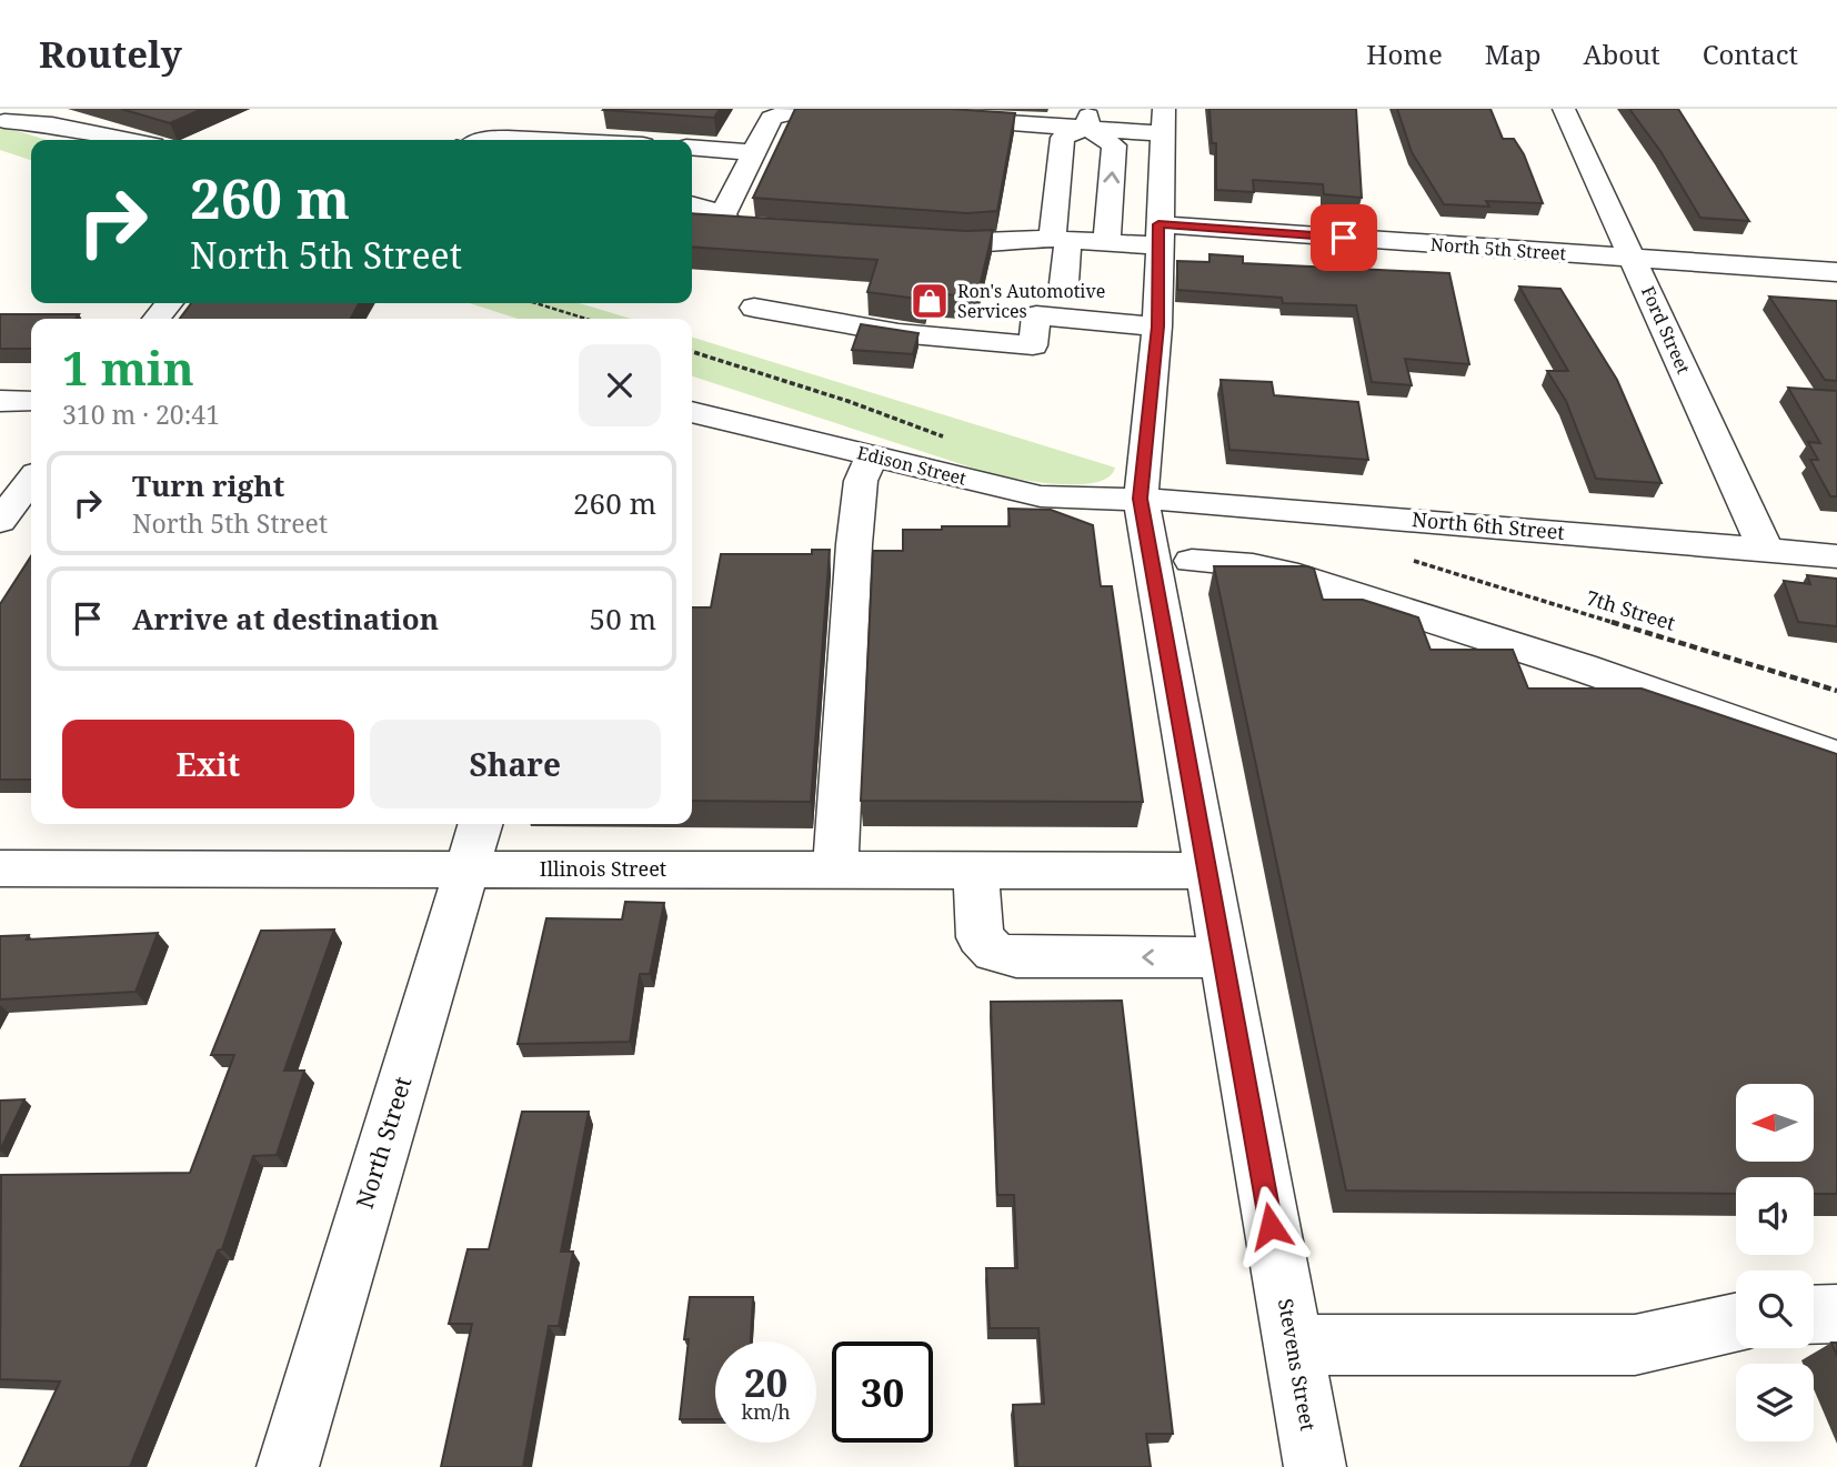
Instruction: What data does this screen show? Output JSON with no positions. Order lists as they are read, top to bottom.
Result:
{
  "streets": {
    "street": [
      "North 5th Street",
      "Ford Street",
      "Edison Street",
      "North 6th Street",
      "Illinois Street",
      "North Street",
      "Stevens Street"
    ],
    "path": ["7th Street"]
  },
  "crossings": [
    ["North 5th Street", "Ford Street"],
    ["North 5th Street", "Stevens Street"],
    ["Ford Street", "North 6th Street"],
    ["Edison Street", "North 6th Street"],
    ["Edison Street", "Stevens Street"],
    ["North 6th Street", "Stevens Street"],
    ["Illinois Street", "North Street"],
    ["Illinois Street", "Stevens Street"]
  ],
  "places": {
    "shop": ["Ron's Automotive Services"]
  },
  "north": "left",
  "page": {
    "header": "Routely",
    "nav": [
      "Home",
      "Map",
      "About",
      "Contact"
    ],
    "turn": ["260 m", "North 5th Street"],
    "heading": ["1 min", "310 m · 20:41"],
    "list": [
      {
        "name": "Turn right",
        "note": "North 5th Street",
        "value": "260 m"
      },
      {
        "name": "Arrive at destination",
        "value": "50 m"
      }
    ],
    "buttons": ["Exit", "Share"],
    "speed": "20 km/h",
    "limit": "30"
  }
}
